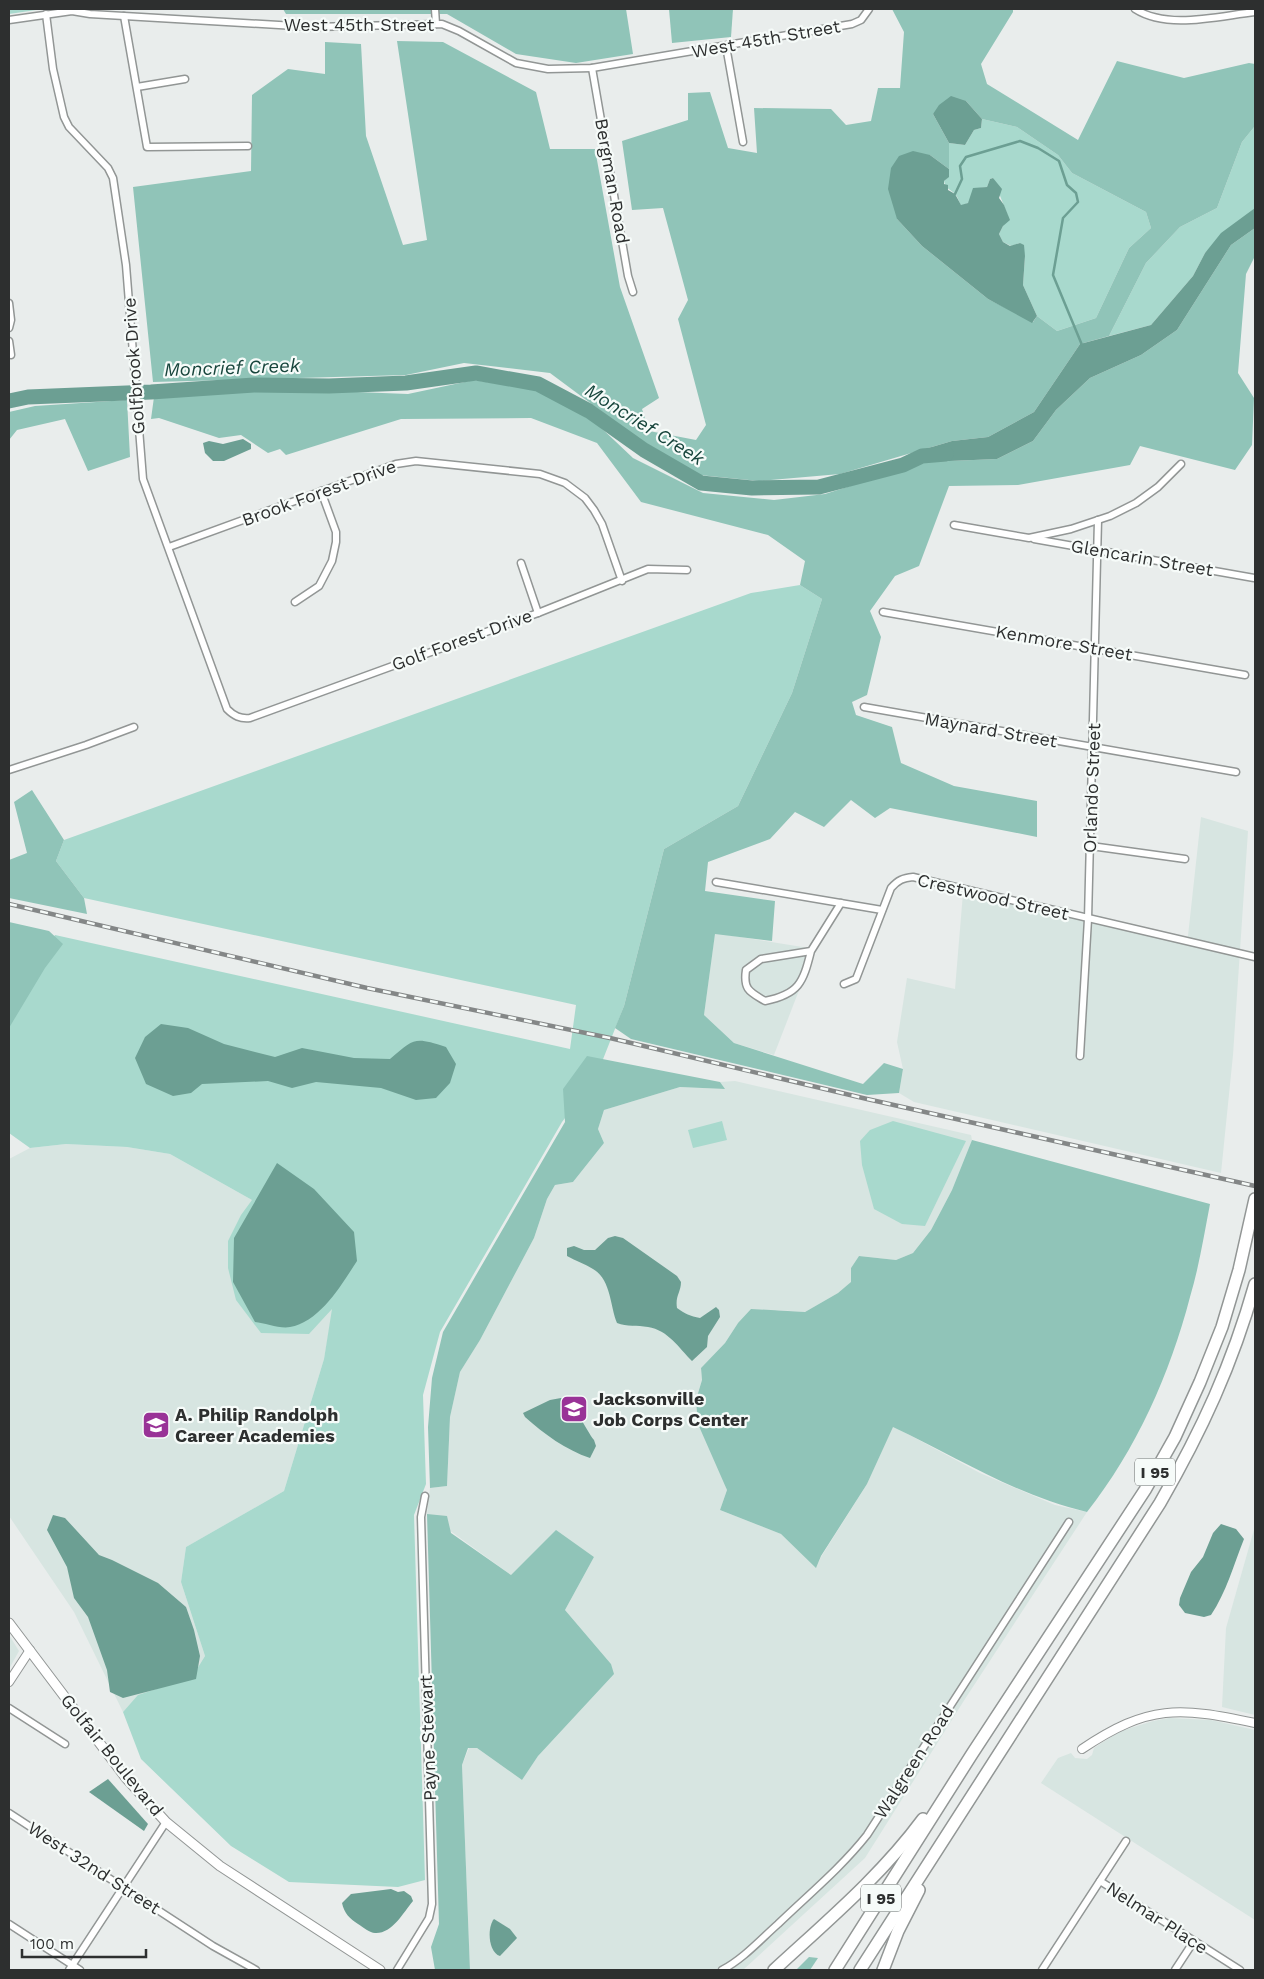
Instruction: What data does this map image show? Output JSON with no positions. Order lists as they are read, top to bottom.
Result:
{
  "streets": {
    "highway": ["I 95"],
    "main road": ["Golfair Boulevard"],
    "street": [
      "West 45th Street",
      "Bergman Road",
      "Golfbrook Drive",
      "Brook Forest Drive",
      "Glencarin Street",
      "Golf Forest Drive",
      "Kenmore Street",
      "Maynard Street",
      "Orlando Street",
      "Crestwood Street",
      "Payne Stewart",
      "Walgreen Road",
      "West 32nd Street",
      "Nelmar Place"
    ]
  },
  "crossings": [
    ["West 45th Street", "Bergman Road"],
    ["West 45th Street", "Golfbrook Drive"],
    ["Golfbrook Drive", "Brook Forest Drive"],
    ["Golfbrook Drive", "Golf Forest Drive"],
    ["Brook Forest Drive", "Golf Forest Drive"],
    ["Glencarin Street", "Orlando Street"],
    ["Kenmore Street", "Orlando Street"],
    ["Maynard Street", "Orlando Street"],
    ["Orlando Street", "Crestwood Street"]
  ],
  "water": ["Moncrief Creek"],
  "places": {
    "school or university": ["Jacksonville Job Corps Center", "A. Philip Randolph Career Academies"]
  },
  "scale_bar": "100 m"
}
